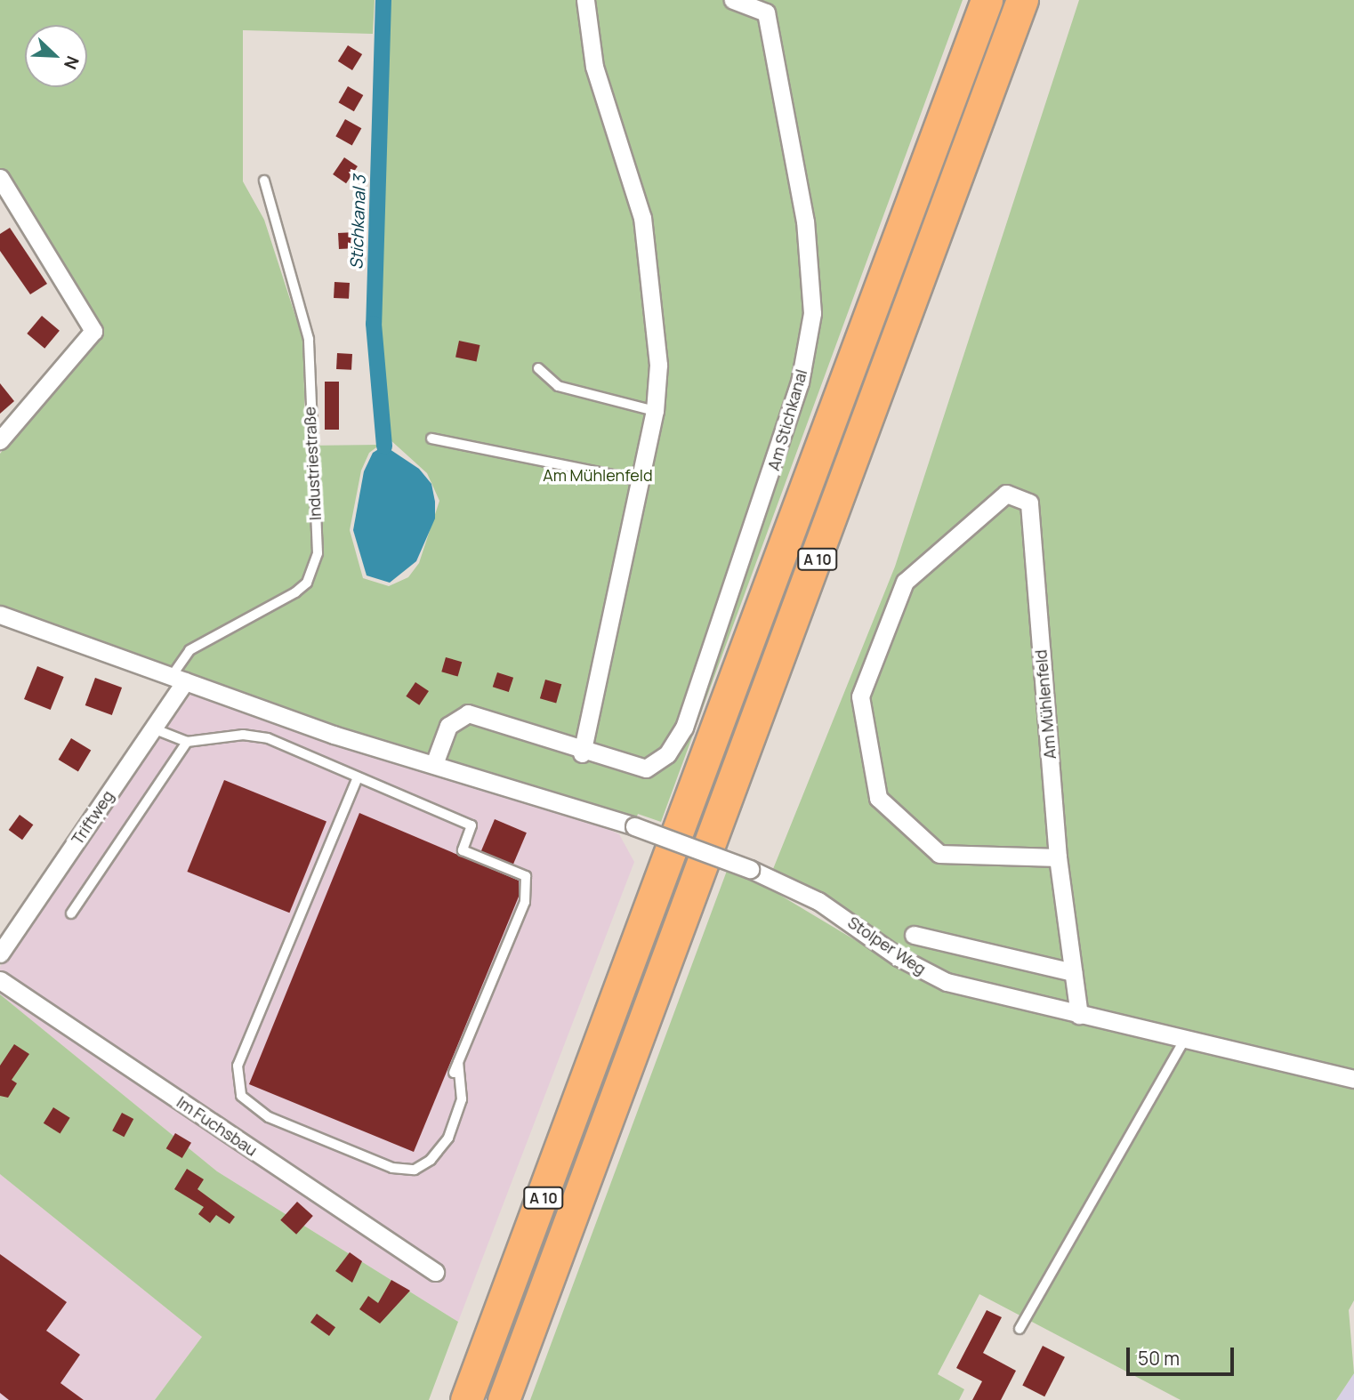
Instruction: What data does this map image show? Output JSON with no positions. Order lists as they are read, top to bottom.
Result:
{
  "streets": {
    "highway": ["A 10"],
    "street": [
      "Am Stichkanal",
      "Am Mühlenfeld",
      "Triftweg",
      "Stolper Weg",
      "Im Fuchsbau"
    ],
    "lane": ["Industriestraße"]
  },
  "crossings": [
    ["Am Stichkanal", "Stolper Weg"],
    ["Industriestraße", "Triftweg"],
    ["Am Mühlenfeld", "Stolper Weg"]
  ],
  "water": ["Stichkanal 3"],
  "parks": ["Am Mühlenfeld"],
  "scale_bar": "50 m",
  "north": "bottom right"
}
